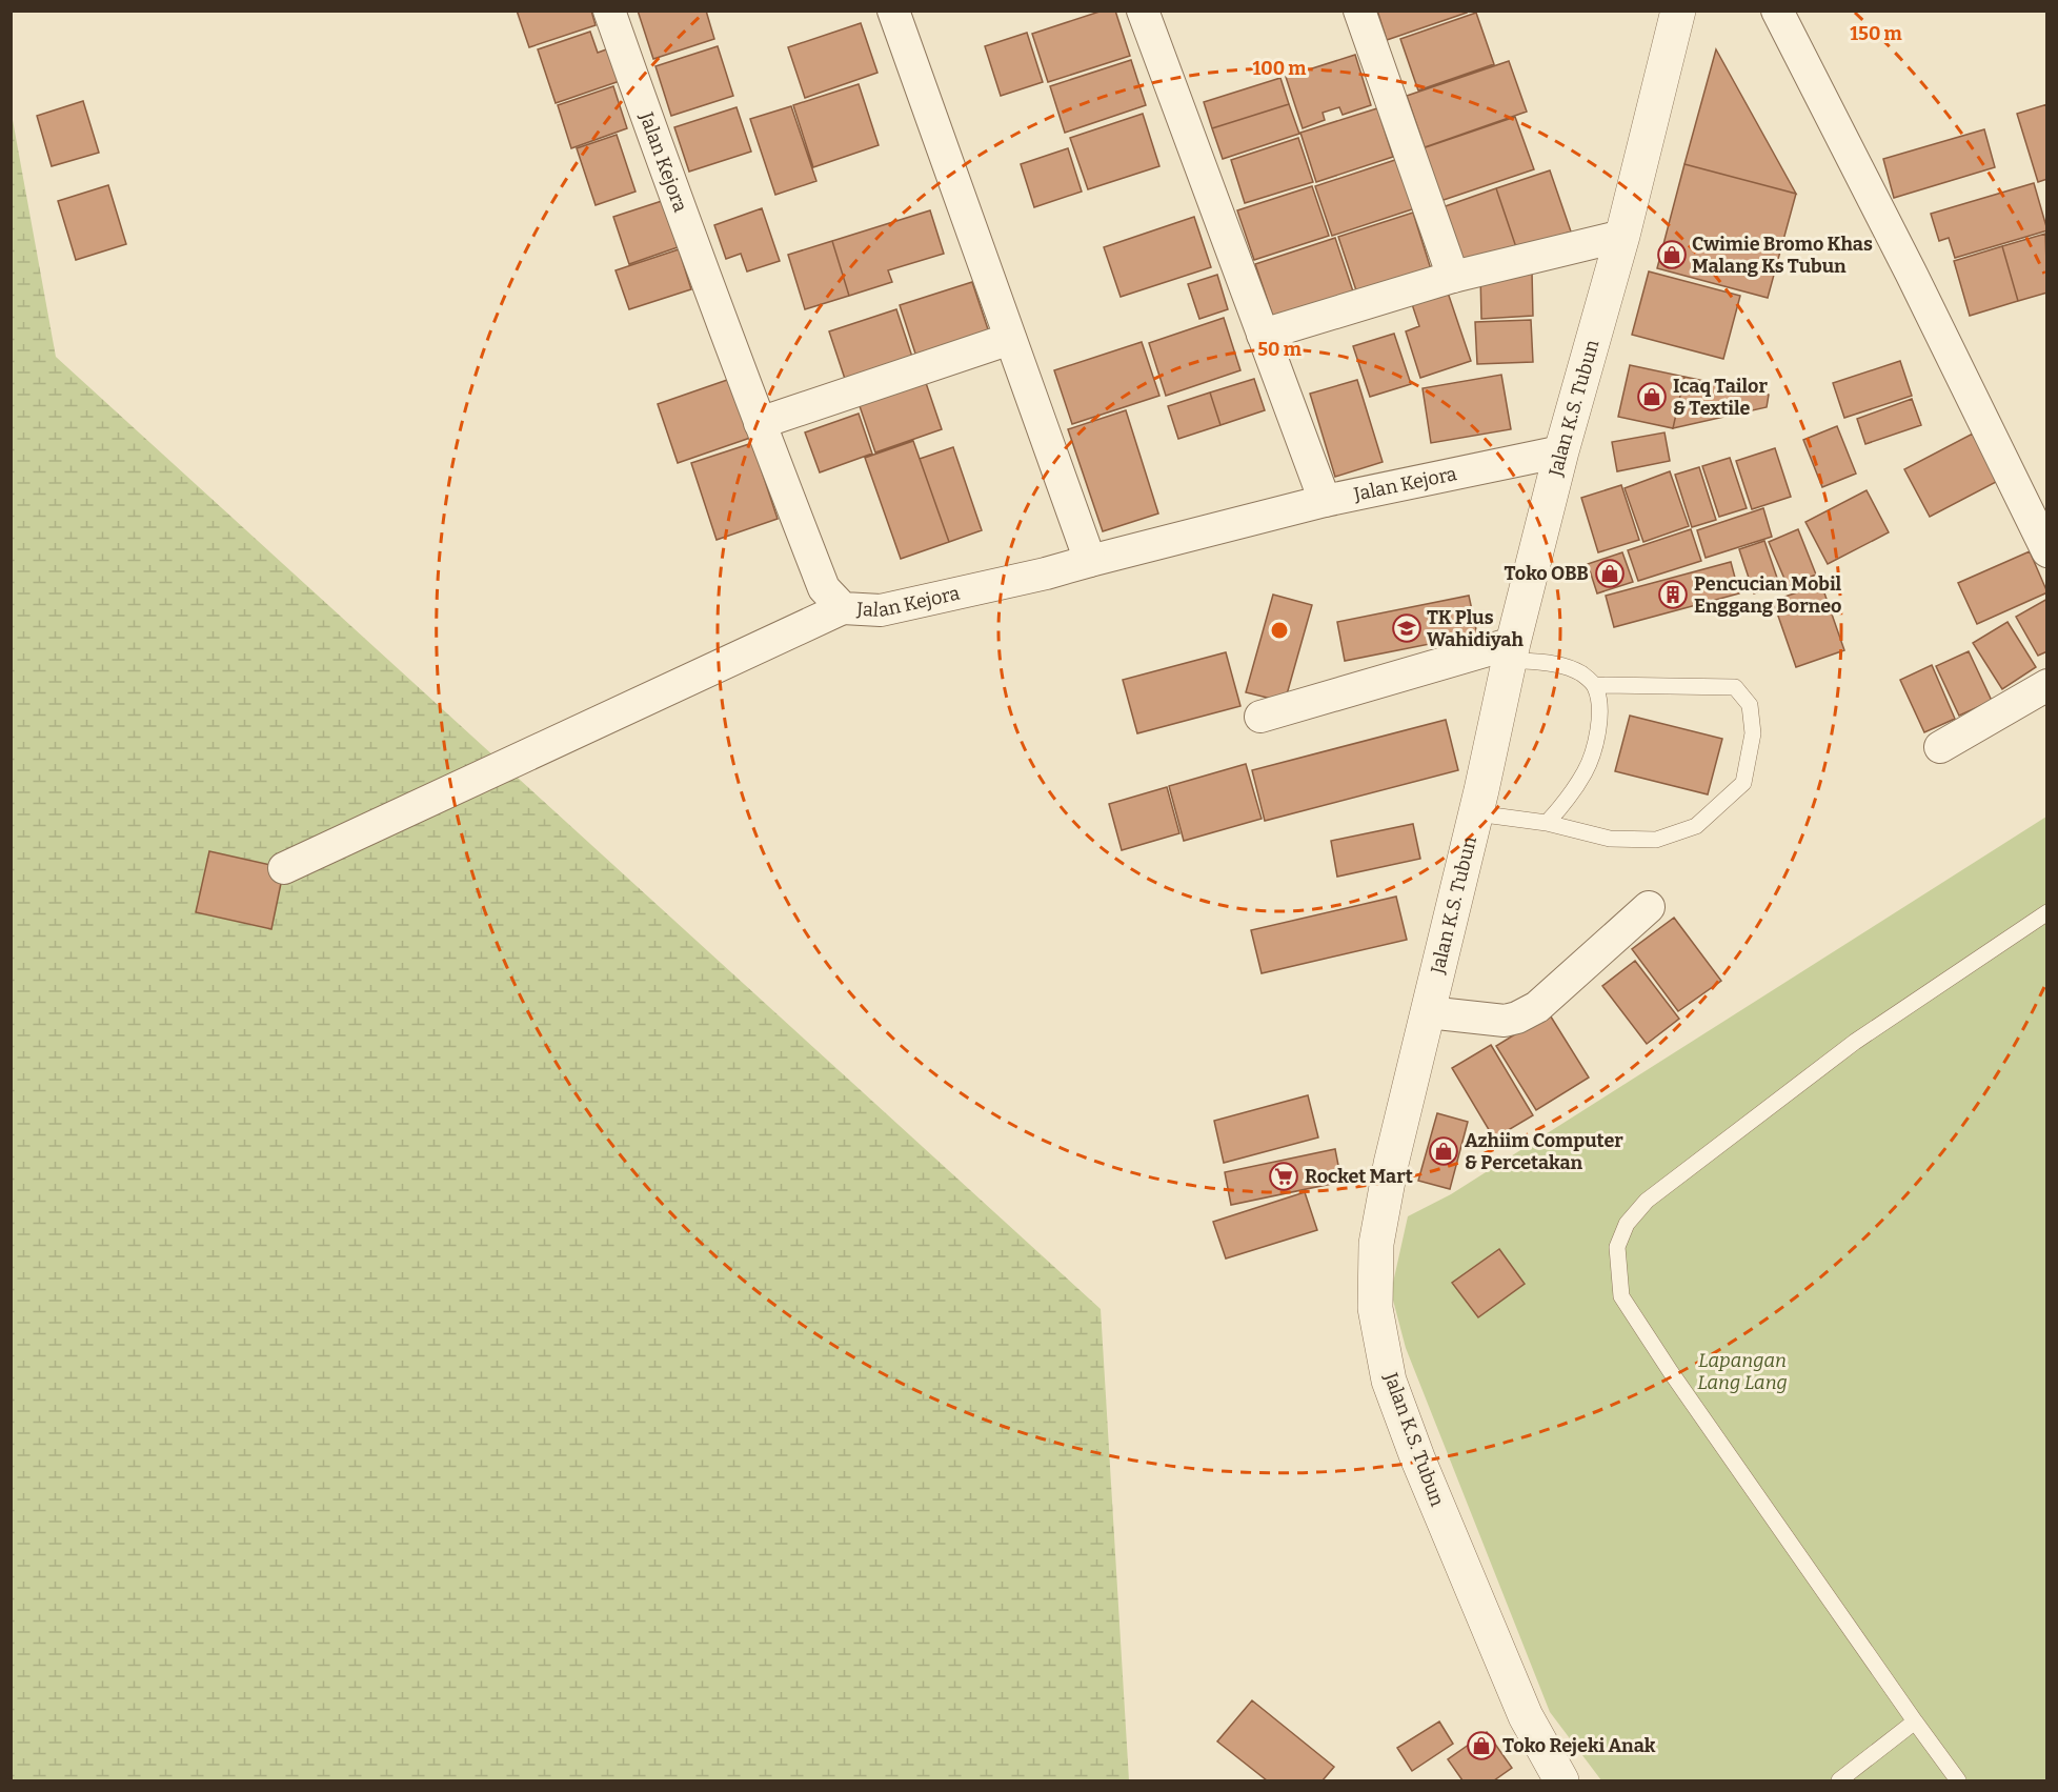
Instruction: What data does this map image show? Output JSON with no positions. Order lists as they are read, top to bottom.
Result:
{
  "streets": {
    "street": ["Jalan Kejora", "Jalan K.S. Tubun"]
  },
  "crossings": [
    ["Jalan Kejora", "Jalan K.S. Tubun"]
  ],
  "parks": ["Lapangan Lang Lang"],
  "places": {
    "shop": [
      "Cwimie Bromo Khas Malang Ks Tubun",
      "Icaq Tailor & Textile",
      "Toko OBB",
      "Azhiim Computer & Percetakan",
      "Toko Rejeki Anak"
    ],
    "building": ["Pencucian Mobil Enggang Borneo"],
    "school or university": ["TK Plus Wahidiyah"],
    "supermarket": ["Rocket Mart"]
  },
  "rings": ["150 m", "100 m", "50 m"]
}
